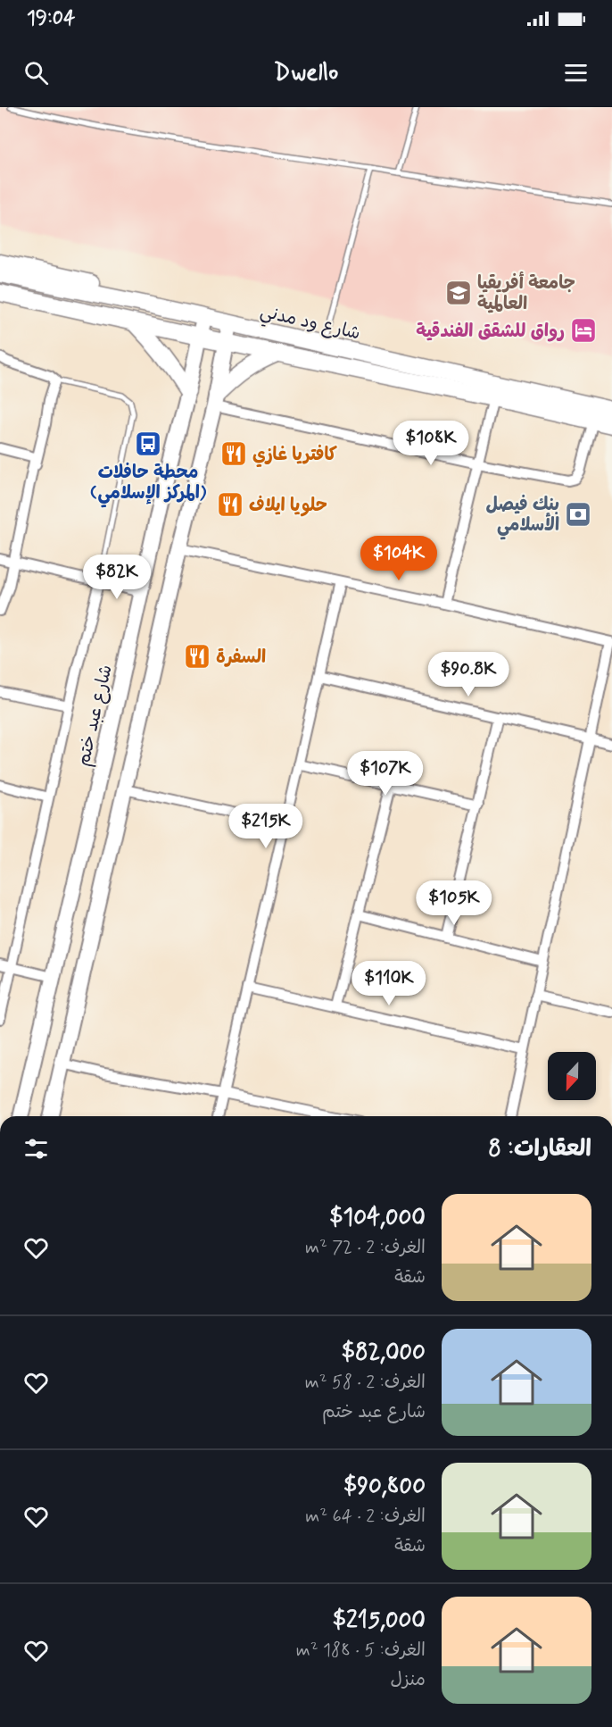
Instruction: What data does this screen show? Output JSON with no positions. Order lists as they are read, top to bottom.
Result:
{
  "streets": {
    "highway": ["شارع ود مدني"],
    "main road": ["شارع عبد ختم"]
  },
  "crossings": [
    ["شارع ود مدني", "شارع عبد ختم"]
  ],
  "places": {
    "school or university": ["جامعة أفريقيا العالمية"],
    "hotel": ["رواق للشقق الفندقية"],
    "bus stop": ["محطة حافلات (المركز الإسلامي)"],
    "restaurant": ["كافتريا غازي", "حلويا ايلاف", "السفرة"],
    "bank": ["بنك فيصل الأسلامي"]
  },
  "north": "bottom",
  "page": {
    "status": "19:04",
    "header": "Dwello",
    "price": [
      "$108K",
      "$104K",
      "$82K",
      "$90.8K",
      "$107K",
      "$215K",
      "$105K",
      "$110K"
    ],
    "heading": "العقارات: 8",
    "list": [
      {
        "name": "$104,000",
        "note": "الغرف: 2 · 72 m² · شقة"
      },
      {
        "name": "$82,000",
        "note": "الغرف: 2 · 58 m² · شارع عبد ختم"
      },
      {
        "name": "$90,800",
        "note": "الغرف: 2 · 64 m² · شقة"
      },
      {
        "name": "$215,000",
        "note": "الغرف: 5 · 188 m² · منزل"
      }
    ]
  }
}
